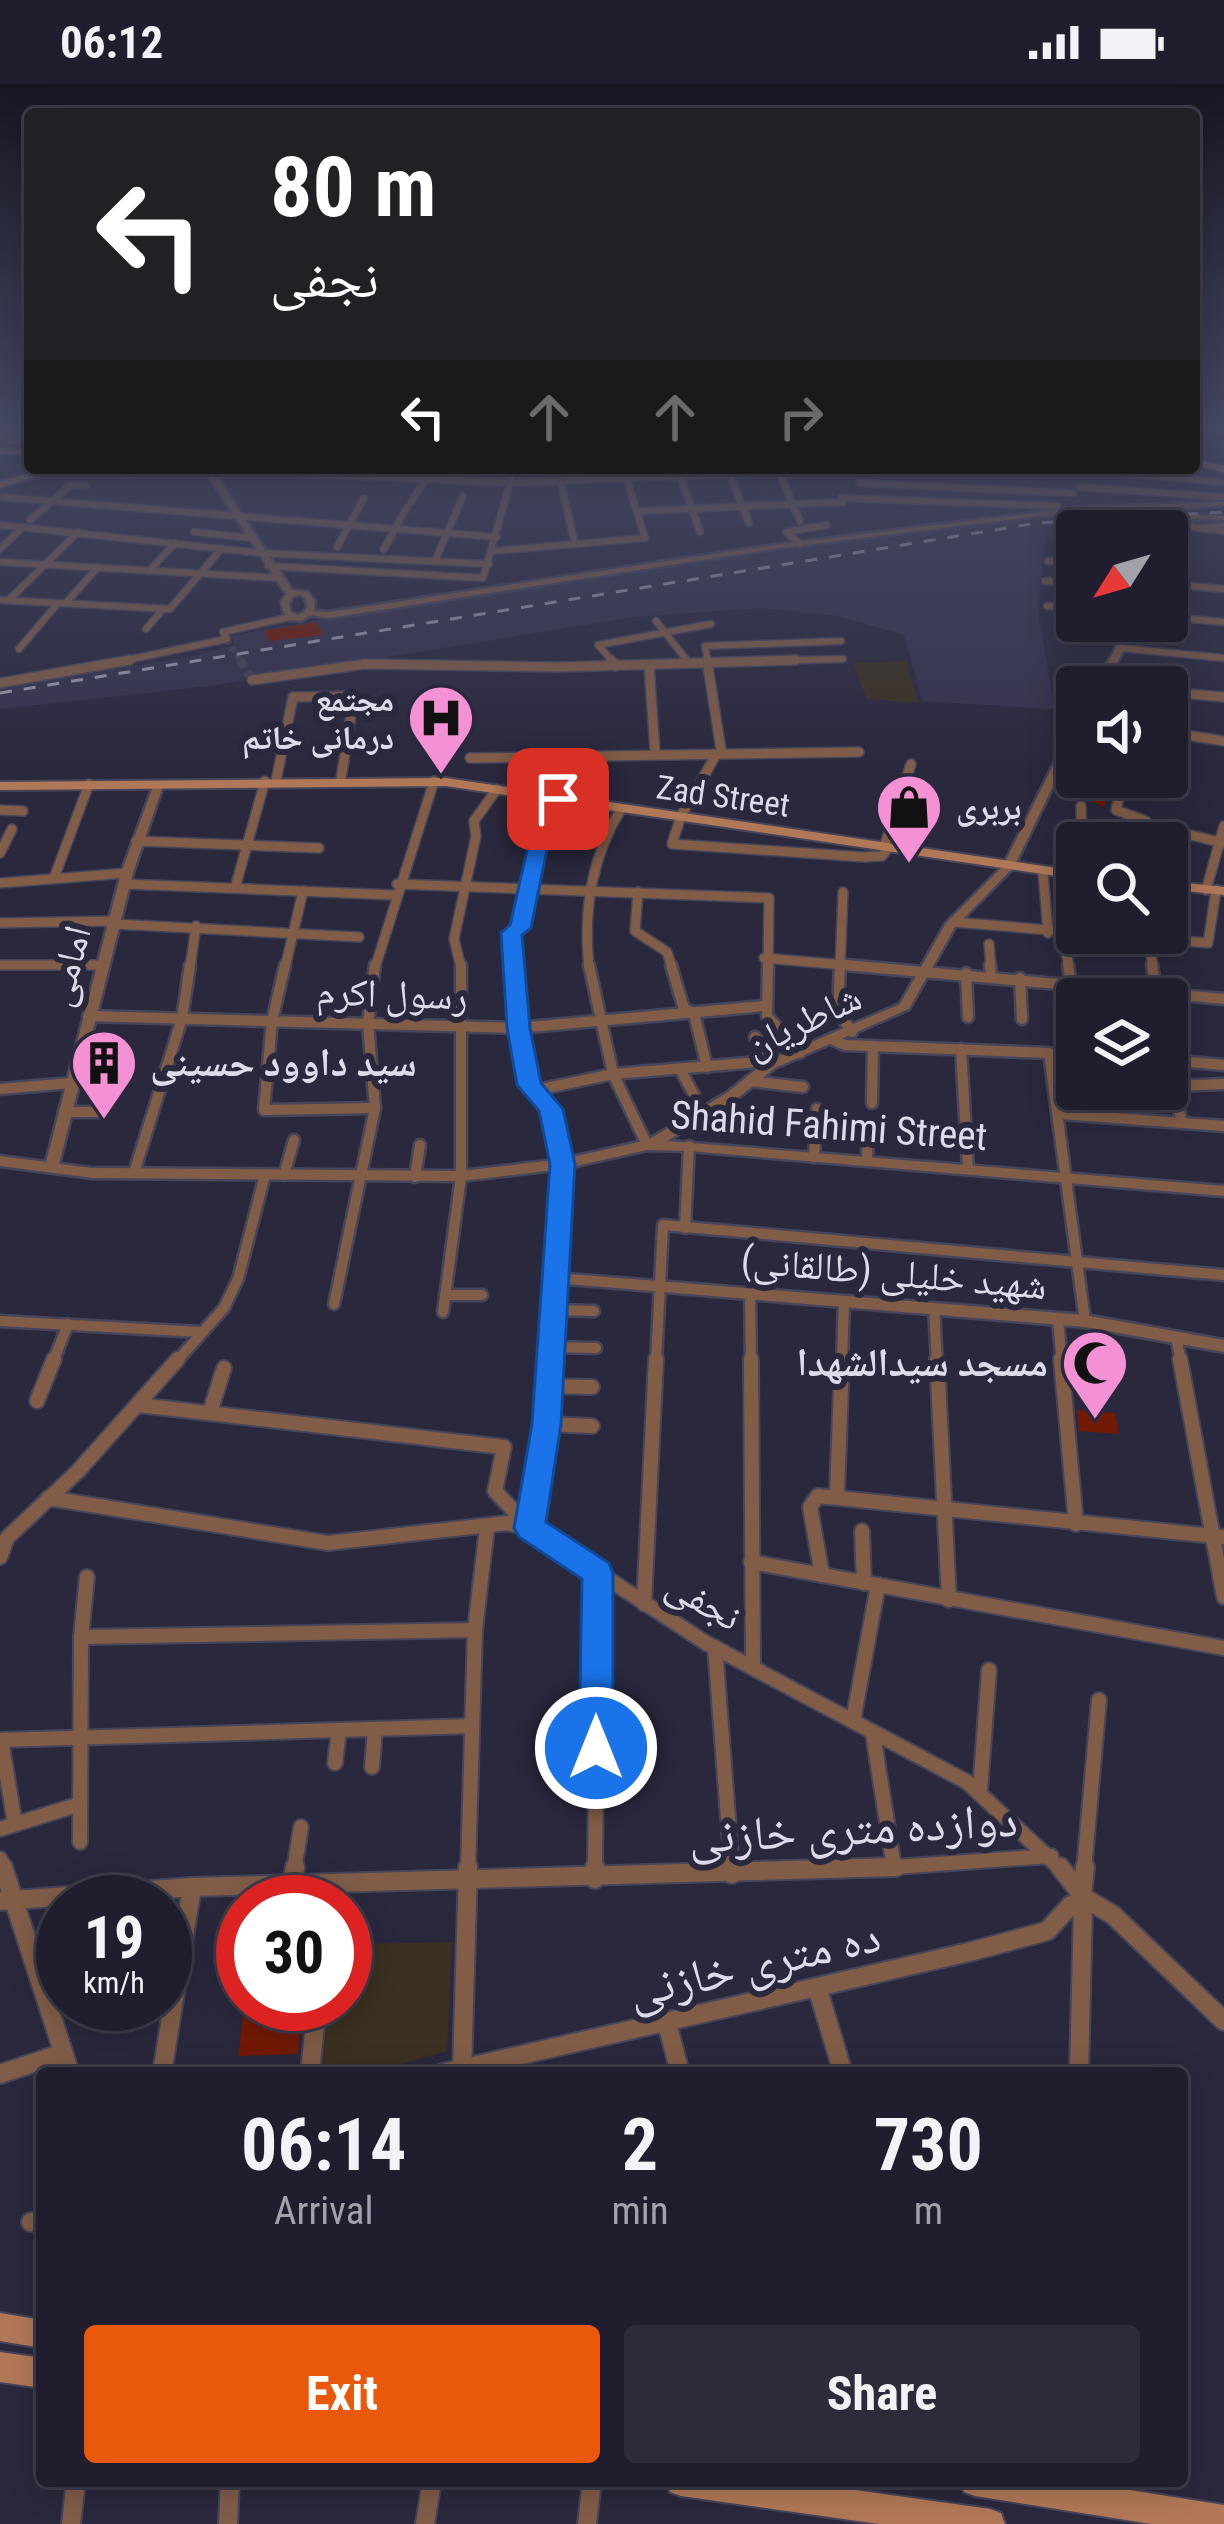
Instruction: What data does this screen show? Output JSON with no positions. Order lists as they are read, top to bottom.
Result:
{
  "streets": {
    "main road": ["Zad Street"],
    "street": [
      "امامی",
      "رسول اکرم",
      "شاطریان",
      "Shahid Fahimi Street",
      "شهید خلیلی (طالقانی)",
      "نجفی",
      "دوازده متری خازنی",
      "ده متری خازنی"
    ]
  },
  "crossings": [
    ["Zad Street", "امامی"],
    ["Zad Street", "شاطریان"],
    ["امامی", "رسول اکرم"],
    ["امامی", "Shahid Fahimi Street"],
    ["شاطریان", "Shahid Fahimi Street"],
    ["نجفی", "دوازده متری خازنی"],
    ["نجفی", "ده متری خازنی"]
  ],
  "places": {
    "hospital": ["مجتمع درمانی خاتم"],
    "shop": ["بربری"],
    "building": ["سید داوود حسینی"],
    "mosque": ["مسجد سیدالشهدا"]
  },
  "north": "bottom left",
  "page": {
    "status": "06:12",
    "turn": ["80 m", "نجفی"],
    "speed": "19 km/h",
    "limit": "30",
    "eta": [
      "06:14",
      "Arrival",
      "2",
      "min",
      "730",
      "m"
    ],
    "buttons": ["Exit", "Share"]
  }
}
